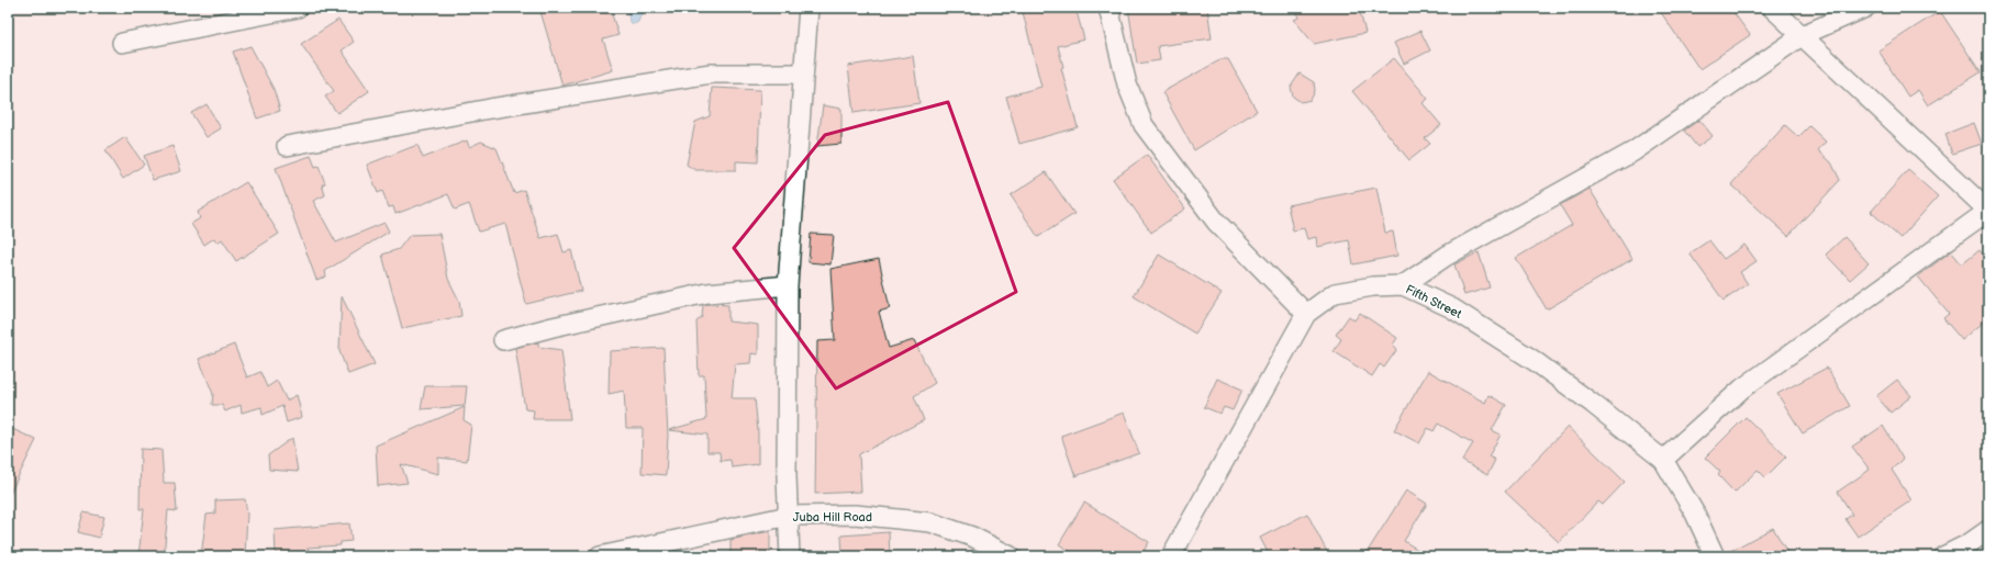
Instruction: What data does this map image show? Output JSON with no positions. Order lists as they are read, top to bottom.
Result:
{
  "streets": {
    "street": ["Fifth Street", "Juba Hill Road"]
  }
}
